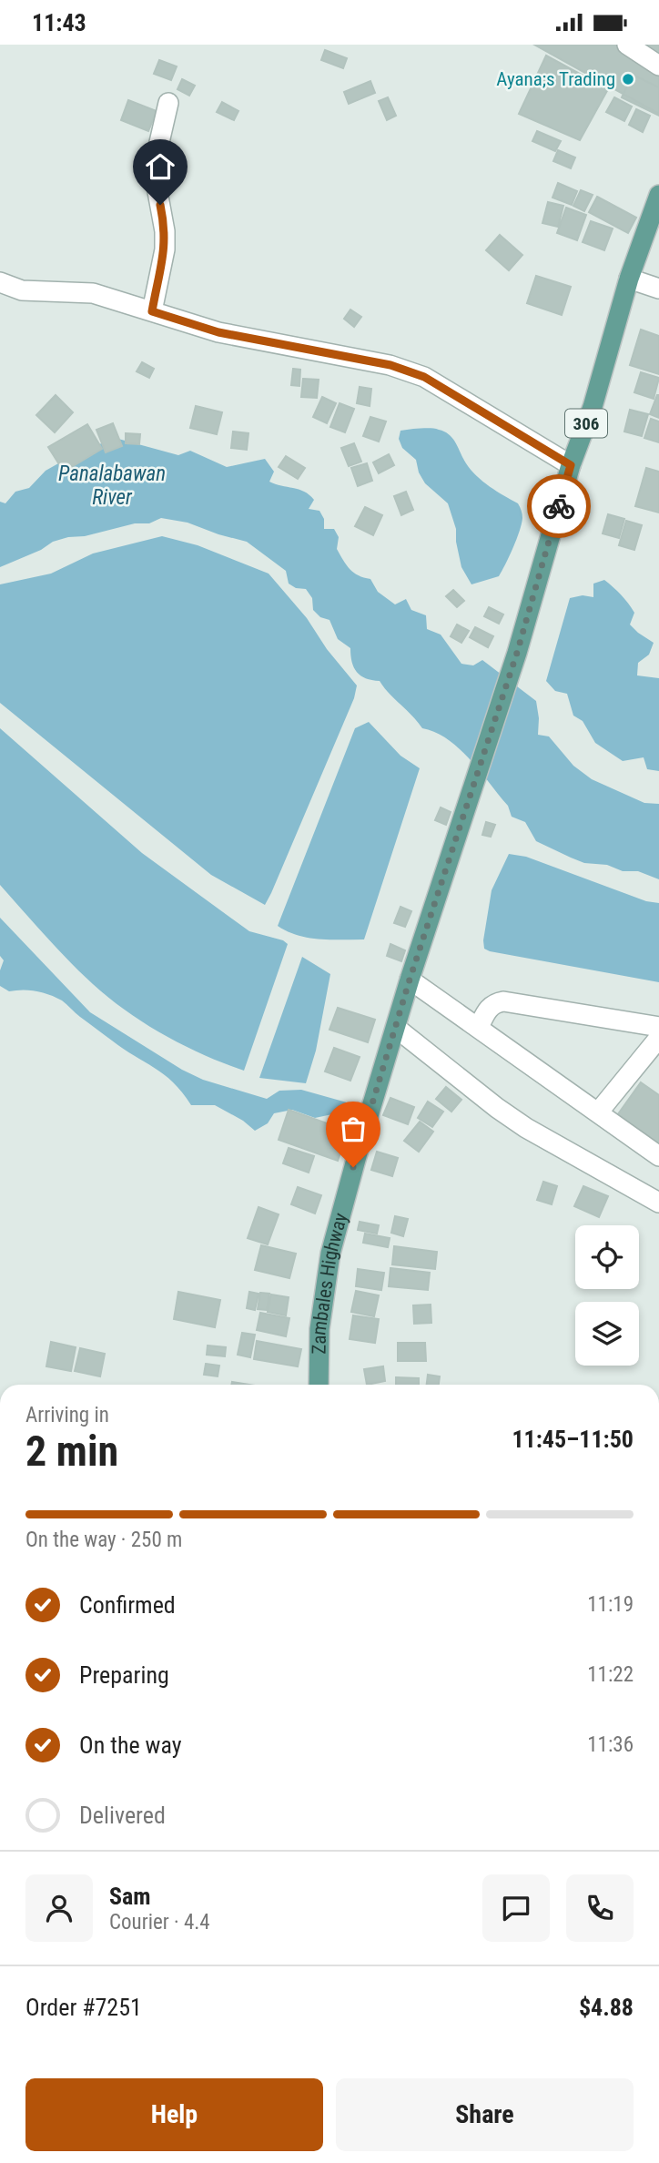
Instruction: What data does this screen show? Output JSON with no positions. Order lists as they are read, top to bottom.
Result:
{
  "streets": {
    "main road": ["306", "Zambales Highway"]
  },
  "water": ["Panalabawan River"],
  "places": ["Ayana;s Trading"],
  "page": {
    "status": "11:43",
    "heading": ["2 min", "Arriving in", "11:45–11:50"],
    "panel": [
      "Sam",
      "Courier · 4.4",
      "Order #7251",
      "$4.88"
    ],
    "bar": "On the way · 250 m",
    "list": [
      ["Confirmed", "11:19"],
      ["Preparing", "11:22"],
      ["On the way", "11:36"],
      "Delivered"
    ],
    "buttons": ["Help", "Share"]
  }
}
